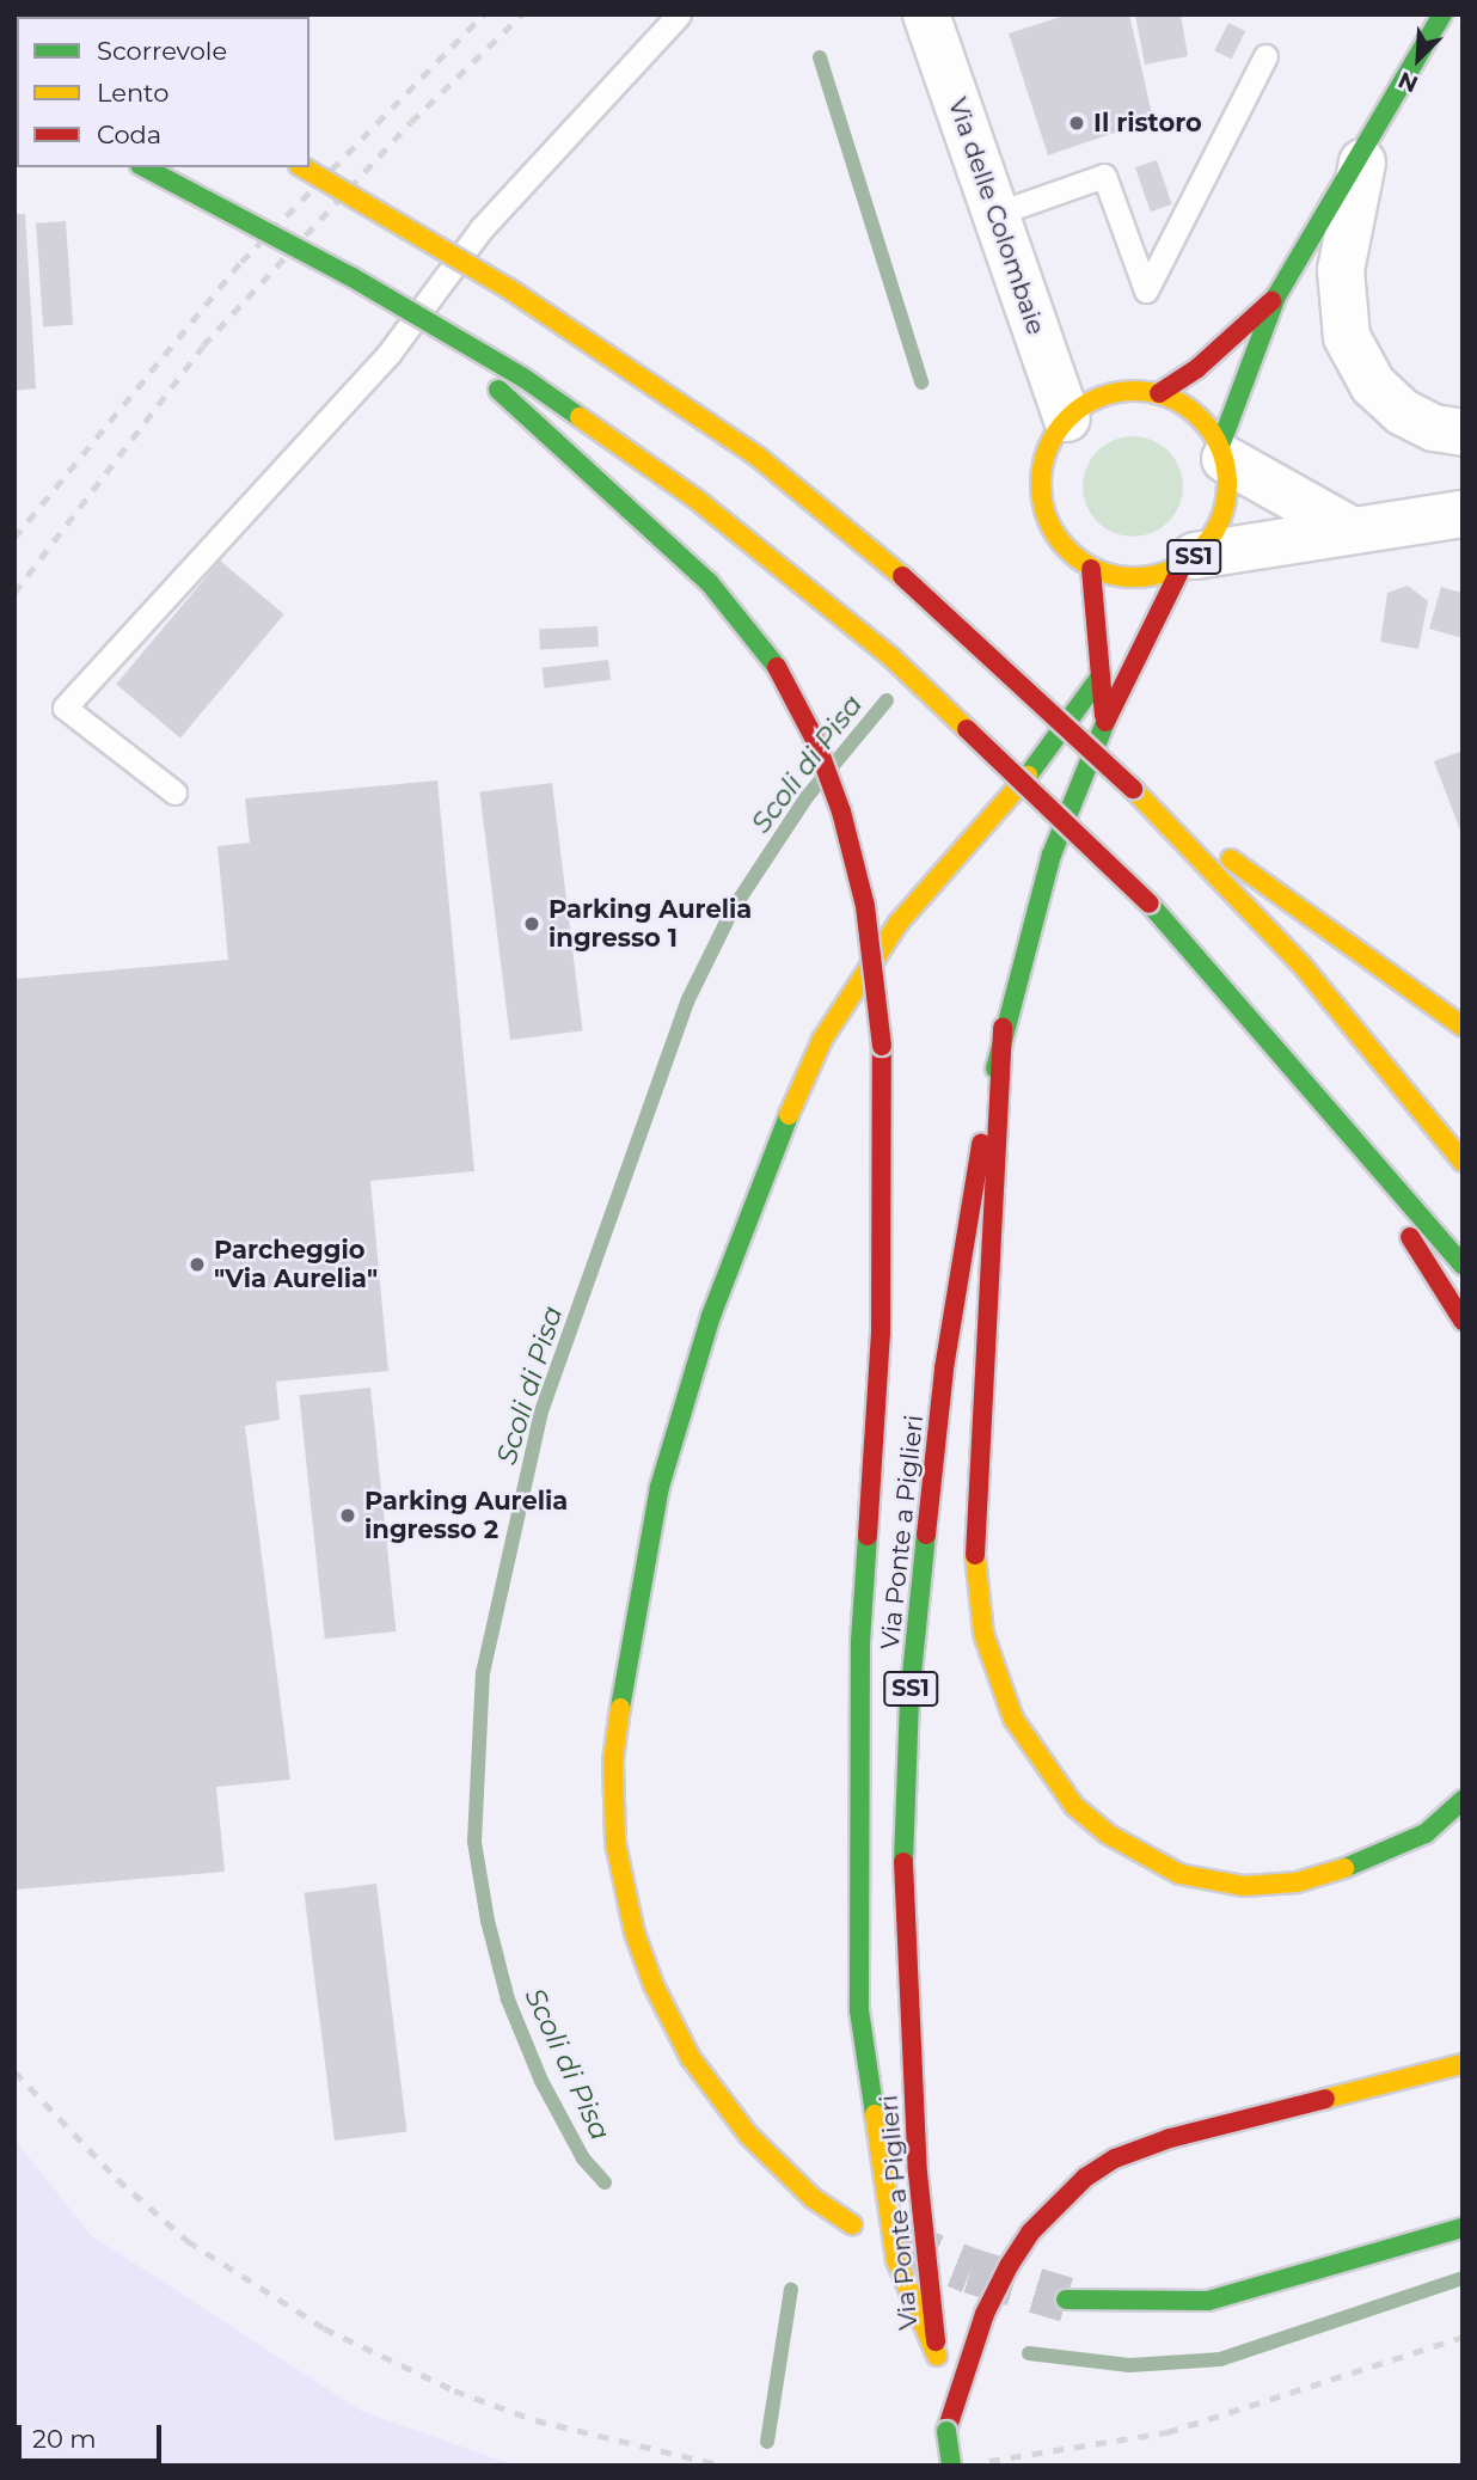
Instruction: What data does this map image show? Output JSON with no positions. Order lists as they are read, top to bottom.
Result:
{
  "streets": {
    "main road": ["SS1", "Via Ponte a Piglieri"],
    "street": ["Via delle Colombaie"]
  },
  "crossings": [
    ["Via delle Colombaie", "SS1"],
    ["Via delle Colombaie", "Via Ponte a Piglieri"],
    ["SS1", "Via Ponte a Piglieri"]
  ],
  "water": ["Scoli di Pisa"],
  "places": [
    "Il ristoro",
    "Parking Aurelia ingresso 1",
    "Parcheggio \"Via Aurelia\"",
    "Parking Aurelia ingresso 2"
  ],
  "legend": ["Scorrevole", "Lento", "Coda"],
  "scale_bar": "20 m",
  "north": "bottom left"
}
